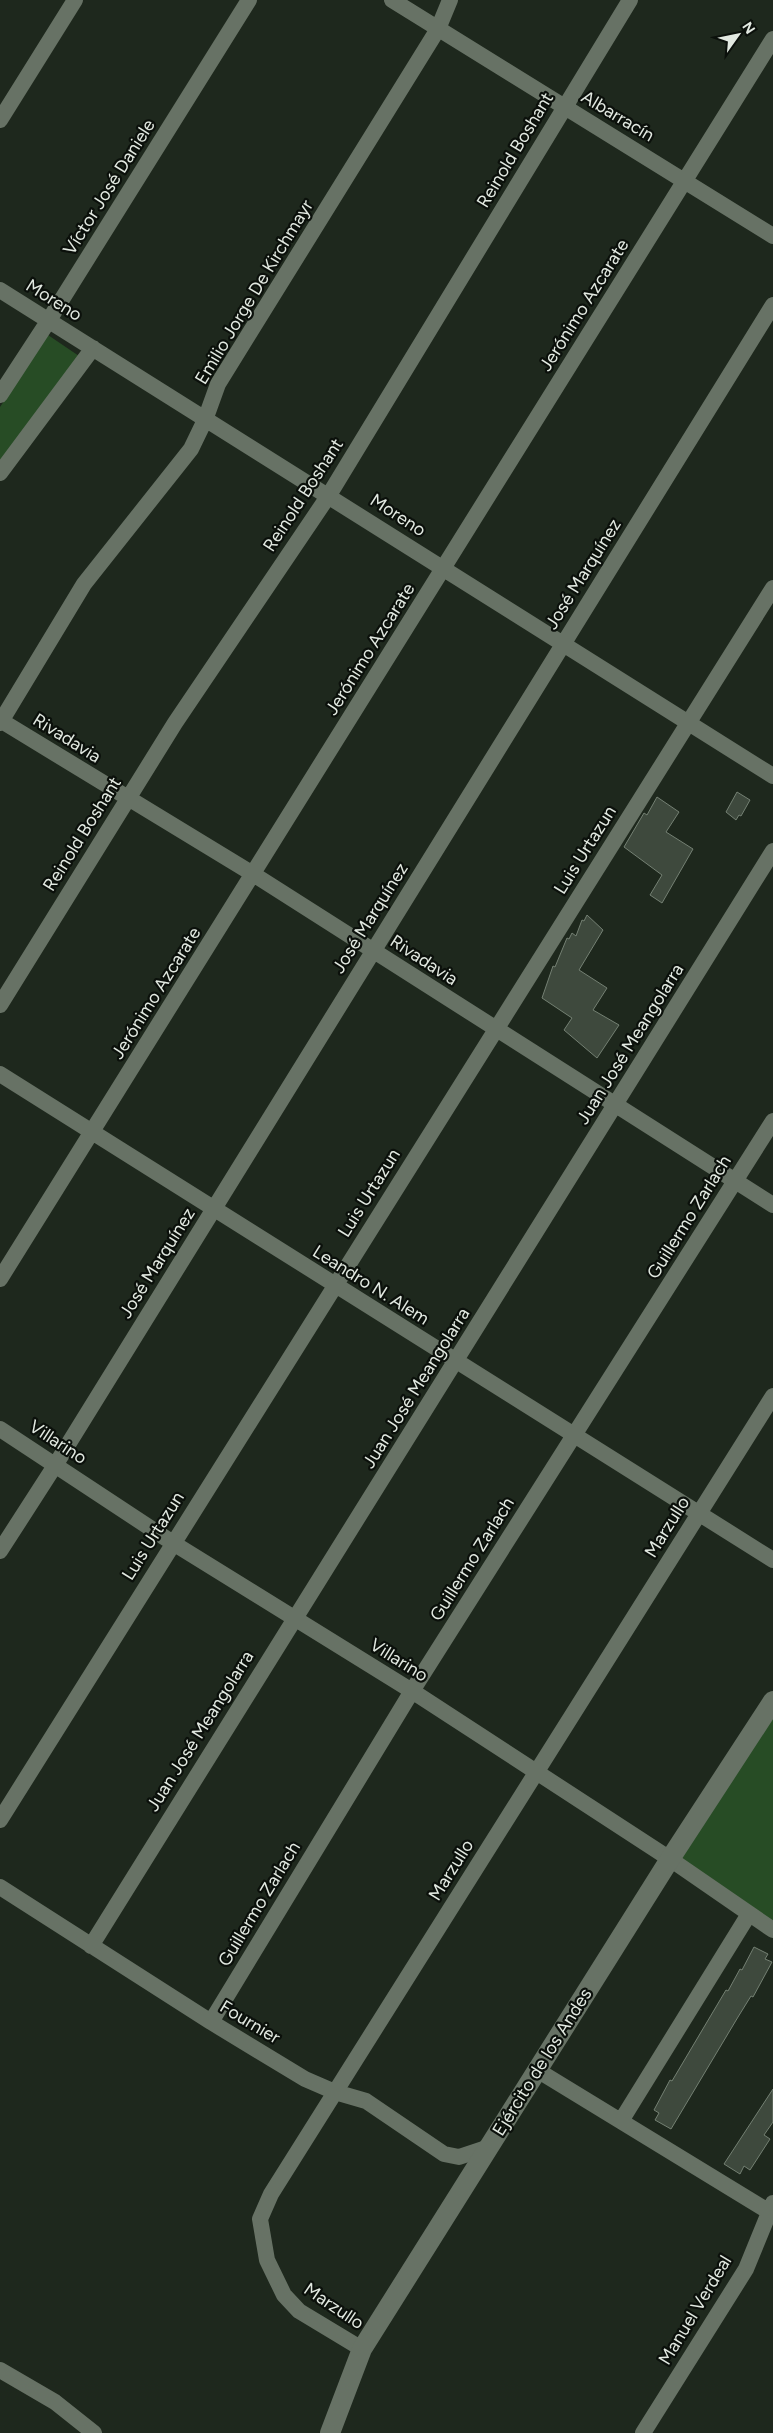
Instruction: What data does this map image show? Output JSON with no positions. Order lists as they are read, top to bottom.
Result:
{
  "streets": {
    "street": [
      "Albarracín",
      "Reinold Boshant",
      "Víctor José Daniele",
      "Emilio Jorge De Kirchmayr",
      "Moreno",
      "Jerónimo Azcarate",
      "José Marquínez",
      "Rivadavia",
      "Luis Urtazun",
      "Juan José Meangolarra",
      "Guillermo Zarlach",
      "Leandro N. Alem",
      "Villarino",
      "Marzullo",
      "Fournier",
      "Ejército de los Andes",
      "Manuel Verdeal"
    ]
  },
  "crossings": [
    ["Albarracín", "Reinold Boshant"],
    ["Albarracín", "Emilio Jorge De Kirchmayr"],
    ["Albarracín", "Jerónimo Azcarate"],
    ["Reinold Boshant", "Moreno"],
    ["Reinold Boshant", "Rivadavia"],
    ["Víctor José Daniele", "Moreno"],
    ["Emilio Jorge De Kirchmayr", "Moreno"],
    ["Emilio Jorge De Kirchmayr", "Rivadavia"],
    ["Moreno", "Jerónimo Azcarate"],
    ["Moreno", "José Marquínez"],
    ["Moreno", "Luis Urtazun"],
    ["Jerónimo Azcarate", "Rivadavia"],
    ["Jerónimo Azcarate", "Leandro N. Alem"],
    ["José Marquínez", "Rivadavia"],
    ["José Marquínez", "Leandro N. Alem"],
    ["José Marquínez", "Villarino"],
    ["Rivadavia", "Luis Urtazun"],
    ["Rivadavia", "Juan José Meangolarra"],
    ["Rivadavia", "Guillermo Zarlach"],
    ["Luis Urtazun", "Leandro N. Alem"],
    ["Luis Urtazun", "Villarino"],
    ["Juan José Meangolarra", "Leandro N. Alem"],
    ["Juan José Meangolarra", "Villarino"],
    ["Juan José Meangolarra", "Fournier"],
    ["Guillermo Zarlach", "Leandro N. Alem"],
    ["Guillermo Zarlach", "Villarino"],
    ["Guillermo Zarlach", "Fournier"],
    ["Leandro N. Alem", "Marzullo"],
    ["Villarino", "Marzullo"],
    ["Villarino", "Ejército de los Andes"],
    ["Marzullo", "Fournier"],
    ["Marzullo", "Ejército de los Andes"],
    ["Fournier", "Ejército de los Andes"]
  ],
  "north": "top right"
}
